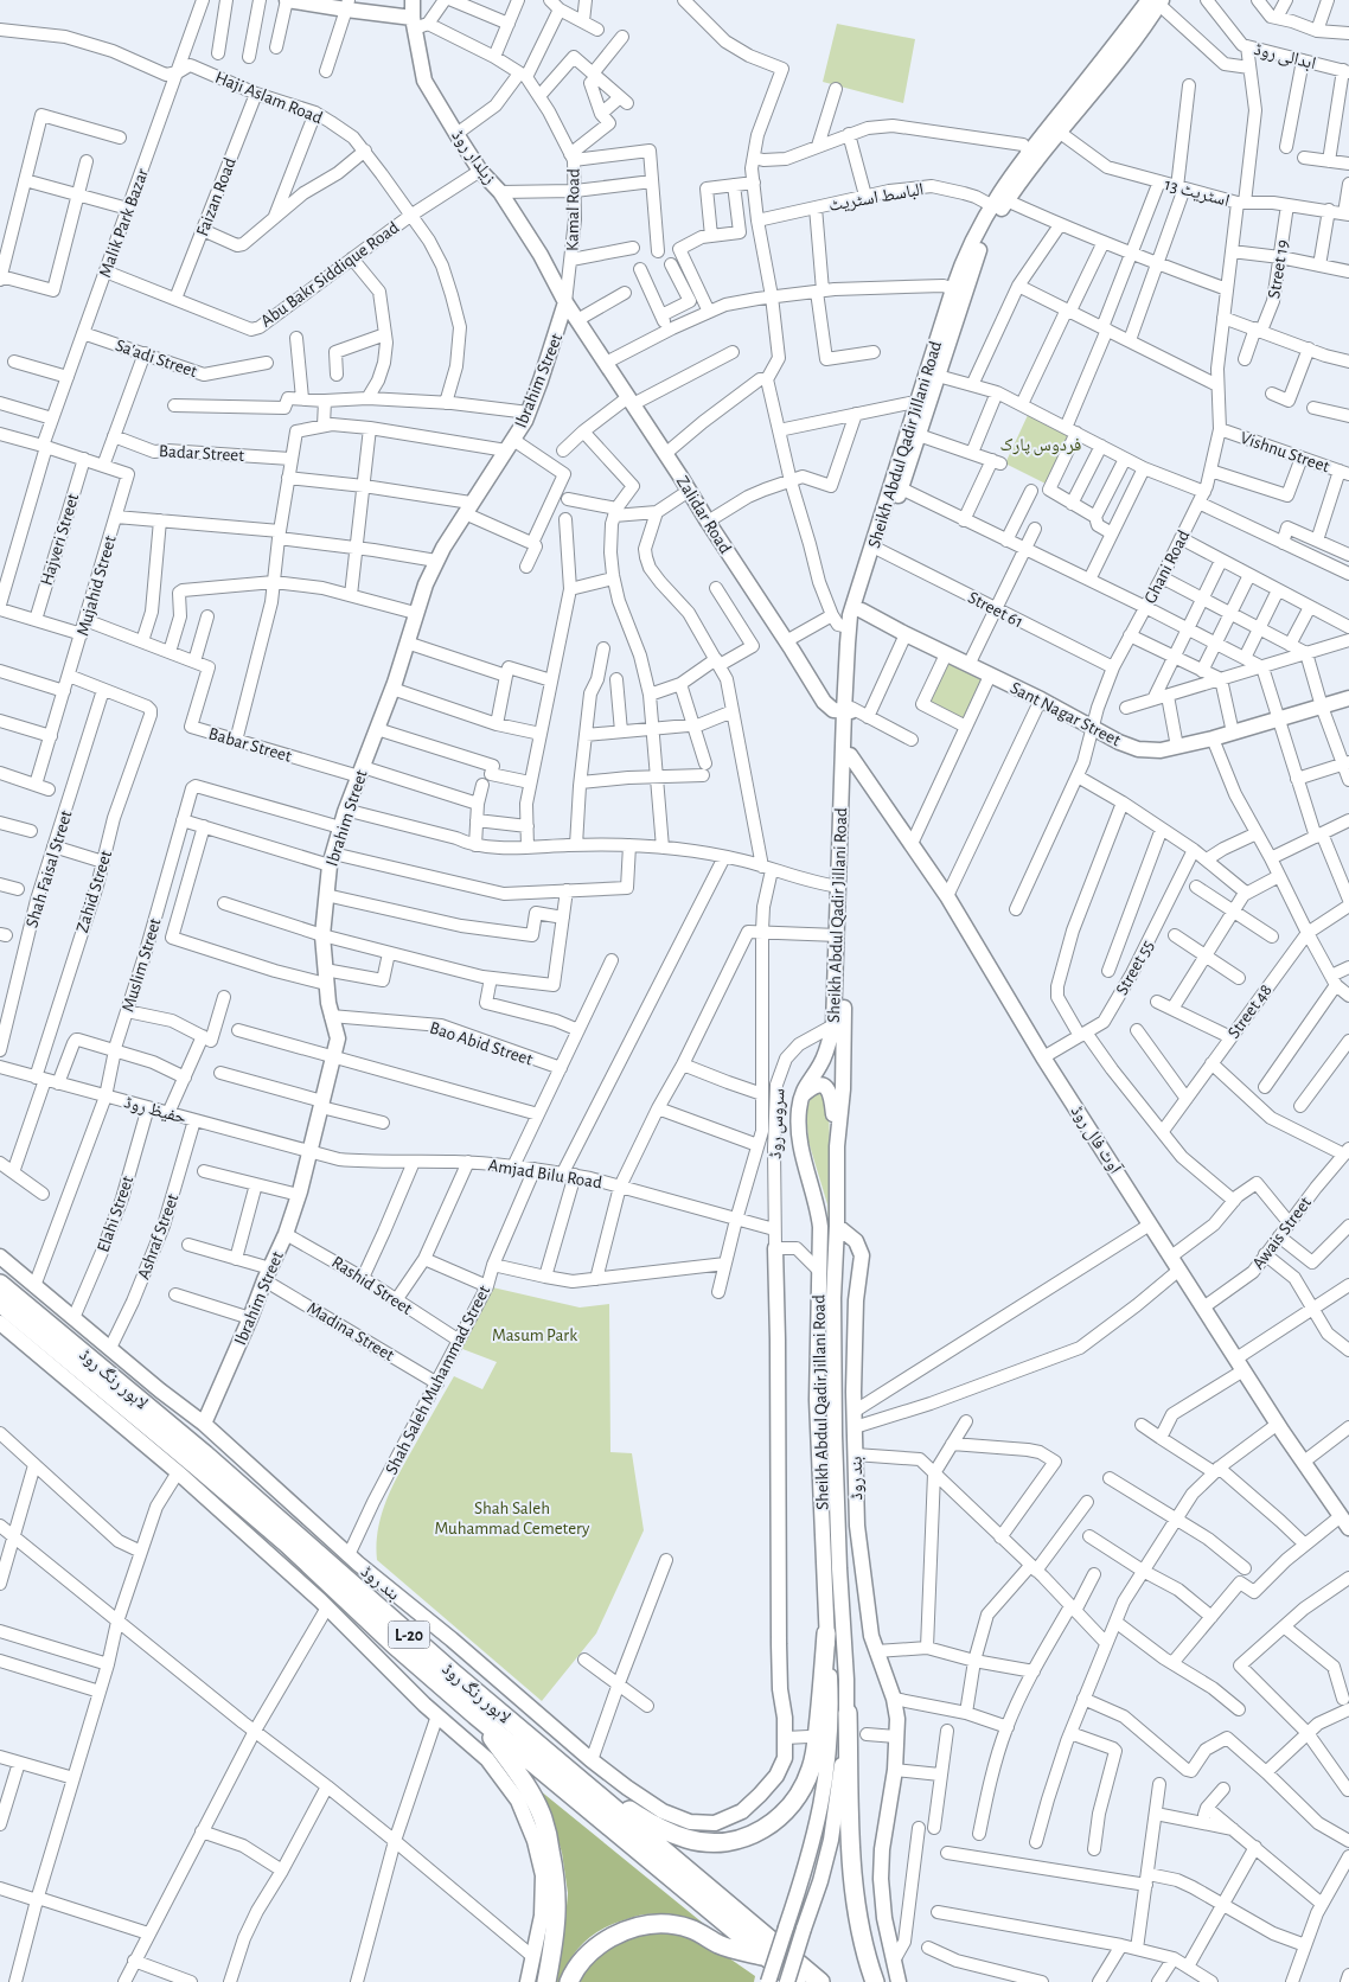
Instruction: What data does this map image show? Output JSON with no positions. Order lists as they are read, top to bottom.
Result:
{
  "streets": {
    "highway": ["لاہور رنگ روڈ", "L-20"],
    "main road": [
      "زیلدار روڈ",
      "Ibrahim Street",
      "Sheikh Abdul Qadir Jillani Road",
      "Zalidar Road",
      "Sant Nagar Street",
      "آوٹ فال روڈ",
      "بند روڈ"
    ],
    "street": [
      "ابدالی روڈ",
      "Haji Aslam Road",
      "اسٹریٹ 13",
      "Faizan Road",
      "الباسط اسٹریٹ",
      "Kamal Road",
      "Malik Park Bazar",
      "Street 19",
      "Abu Bakr Siddique Road",
      "Sa'adi Street",
      "Vishnu Street",
      "Badar Street",
      "Hajveri Street",
      "Ghani Road",
      "Mujahid Street",
      "Street 61",
      "Babar Street",
      "Shah Faisal Street",
      "Zahid Street",
      "Muslim Street",
      "Street 55",
      "Street 48",
      "Bao Abid Street",
      "حفیظ روڈ",
      "سروس روڈ",
      "Amjad Bilu Road",
      "Elahi Street",
      "Awais Street",
      "Ashraf Street",
      "Rashid Street",
      "Madina Street",
      "Shah Saleh Muhammad Street"
    ]
  },
  "crossings": [
    ["ابدالی روڈ", "Ghani Road"],
    ["Haji Aslam Road", "Faizan Road"],
    ["Haji Aslam Road", "Malik Park Bazar"],
    ["Haji Aslam Road", "Abu Bakr Siddique Road"],
    ["زیلدار روڈ", "Kamal Road"],
    ["زیلدار روڈ", "Abu Bakr Siddique Road"],
    ["زیلدار روڈ", "Ibrahim Street"],
    ["زیلدار روڈ", "Zalidar Road"],
    ["اسٹریٹ 13", "Street 19"],
    ["اسٹریٹ 13", "Sheikh Abdul Qadir Jillani Road"],
    ["اسٹریٹ 13", "Ghani Road"],
    ["Faizan Road", "Abu Bakr Siddique Road"],
    ["الباسط اسٹریٹ", "Sheikh Abdul Qadir Jillani Road"],
    ["Kamal Road", "Ibrahim Street"],
    ["Kamal Road", "Zalidar Road"],
    ["Malik Park Bazar", "Abu Bakr Siddique Road"],
    ["Malik Park Bazar", "Sa'adi Street"],
    ["Malik Park Bazar", "Mujahid Street"],
    ["Ibrahim Street", "Zalidar Road"],
    ["Ibrahim Street", "Babar Street"],
    ["Ibrahim Street", "Muslim Street"],
    ["Ibrahim Street", "Bao Abid Street"],
    ["Ibrahim Street", "حفیظ روڈ"],
    ["Ibrahim Street", "Amjad Bilu Road"],
    ["Ibrahim Street", "Rashid Street"],
    ["Ibrahim Street", "Madina Street"],
    ["Ibrahim Street", "بند روڈ"],
    ["Sheikh Abdul Qadir Jillani Road", "Zalidar Road"],
    ["Sheikh Abdul Qadir Jillani Road", "Street 61"],
    ["Sheikh Abdul Qadir Jillani Road", "Sant Nagar Street"],
    ["Sheikh Abdul Qadir Jillani Road", "سروس روڈ"],
    ["Sheikh Abdul Qadir Jillani Road", "آوٹ فال روڈ"],
    ["Sheikh Abdul Qadir Jillani Road", "بند روڈ"],
    ["Vishnu Street", "Ghani Road"],
    ["Hajveri Street", "Mujahid Street"],
    ["Ghani Road", "Street 61"],
    ["Ghani Road", "Sant Nagar Street"],
    ["Shah Faisal Street", "Zahid Street"],
    ["Zahid Street", "حفیظ روڈ"],
    ["Muslim Street", "حفیظ روڈ"],
    ["Muslim Street", "بند روڈ"],
    ["Street 55", "آوٹ فال روڈ"],
    ["حفیظ روڈ", "Amjad Bilu Road"],
    ["حفیظ روڈ", "Elahi Street"],
    ["حفیظ روڈ", "Ashraf Street"],
    ["سروس روڈ", "Amjad Bilu Road"],
    ["سروس روڈ", "بند روڈ"],
    ["آوٹ فال روڈ", "Awais Street"],
    ["Amjad Bilu Road", "Shah Saleh Muhammad Street"],
    ["Elahi Street", "بند روڈ"],
    ["Ashraf Street", "بند روڈ"],
    ["Rashid Street", "Shah Saleh Muhammad Street"],
    ["Madina Street", "Shah Saleh Muhammad Street"],
    ["Shah Saleh Muhammad Street", "بند روڈ"]
  ],
  "parks": ["فردوس پارک", "Masum Park", "Shah Saleh Muhammad Cemetery"]
}
